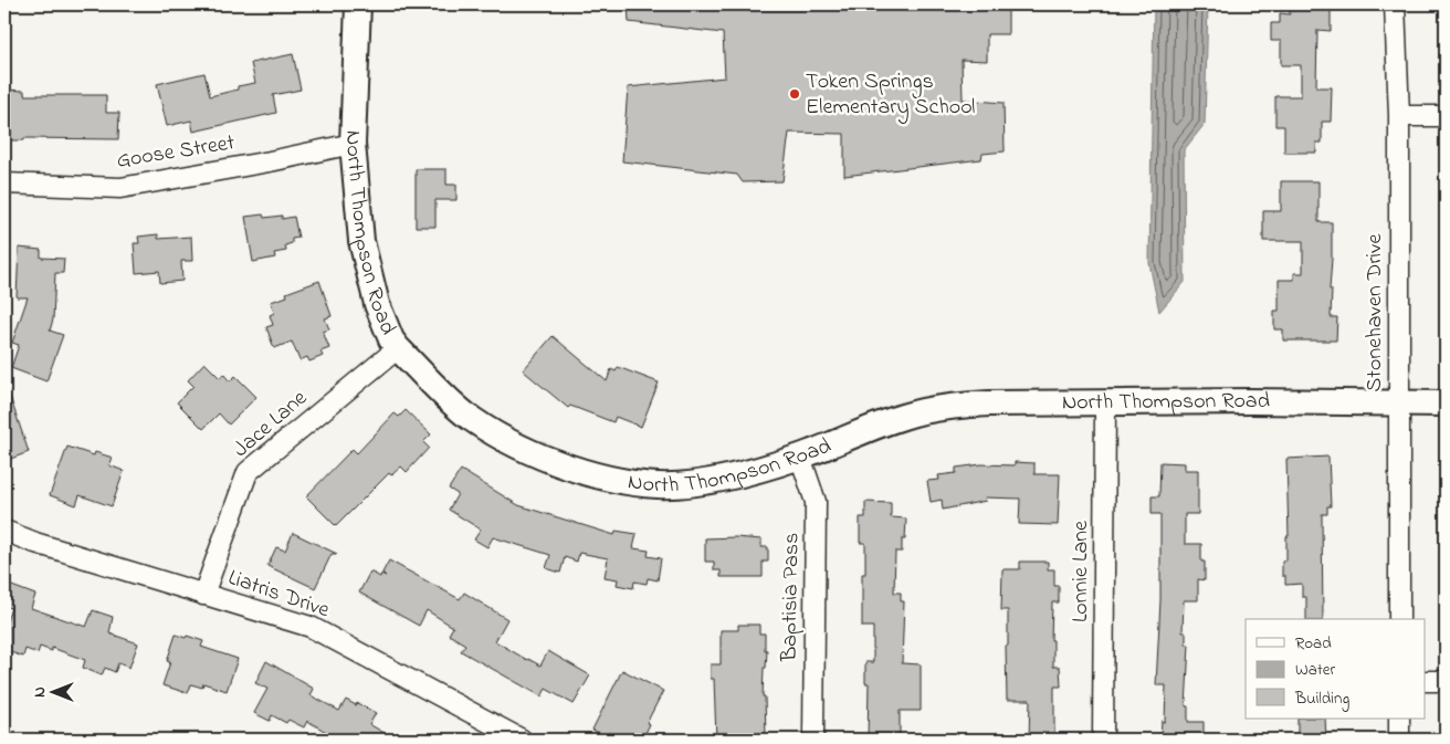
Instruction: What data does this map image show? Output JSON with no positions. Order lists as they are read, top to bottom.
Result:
{
  "streets": {
    "street": [
      "Goose Street",
      "North Thompson Road",
      "Stonehaven Drive",
      "Jace Lane",
      "Lonnie Lane",
      "Liatris Drive",
      "Baptisia Pass"
    ]
  },
  "crossings": [
    ["Goose Street", "North Thompson Road"],
    ["North Thompson Road", "Stonehaven Drive"],
    ["North Thompson Road", "Jace Lane"],
    ["North Thompson Road", "Lonnie Lane"],
    ["North Thompson Road", "Baptisia Pass"],
    ["Jace Lane", "Liatris Drive"]
  ],
  "places": ["Token Springs Elementary School"],
  "legend": ["Road", "Water", "Building"],
  "north": "left"
}
